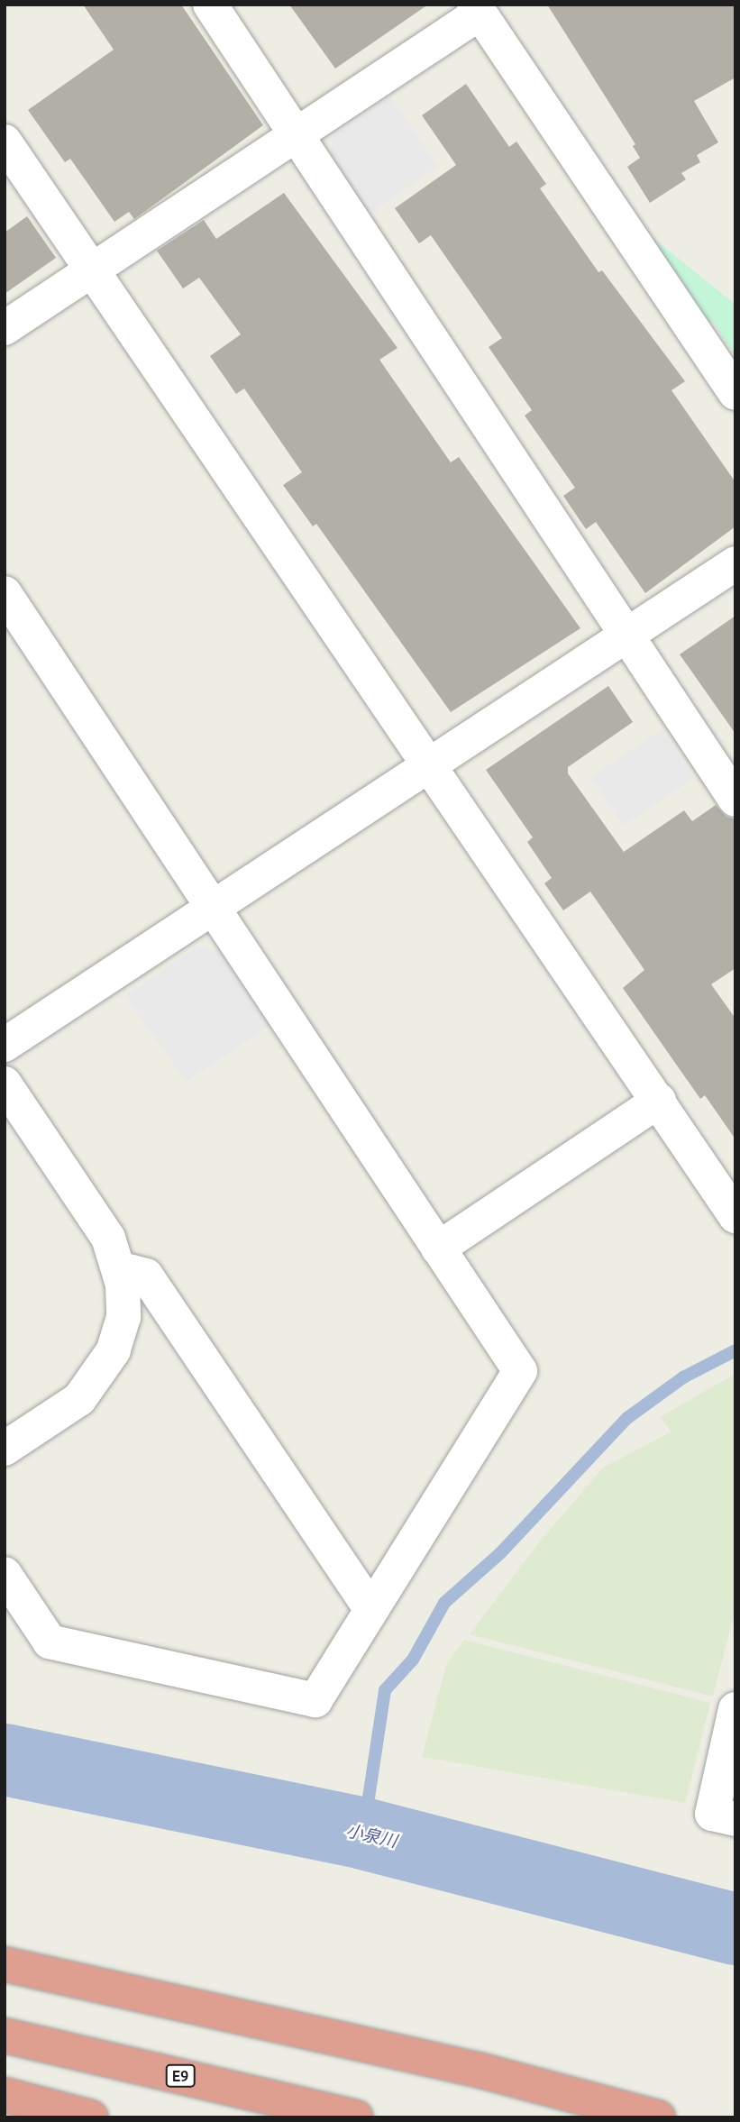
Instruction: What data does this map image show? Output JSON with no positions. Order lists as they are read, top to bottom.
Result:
{
  "streets": {
    "highway": ["E9"]
  },
  "water": ["小泉川"]
}
